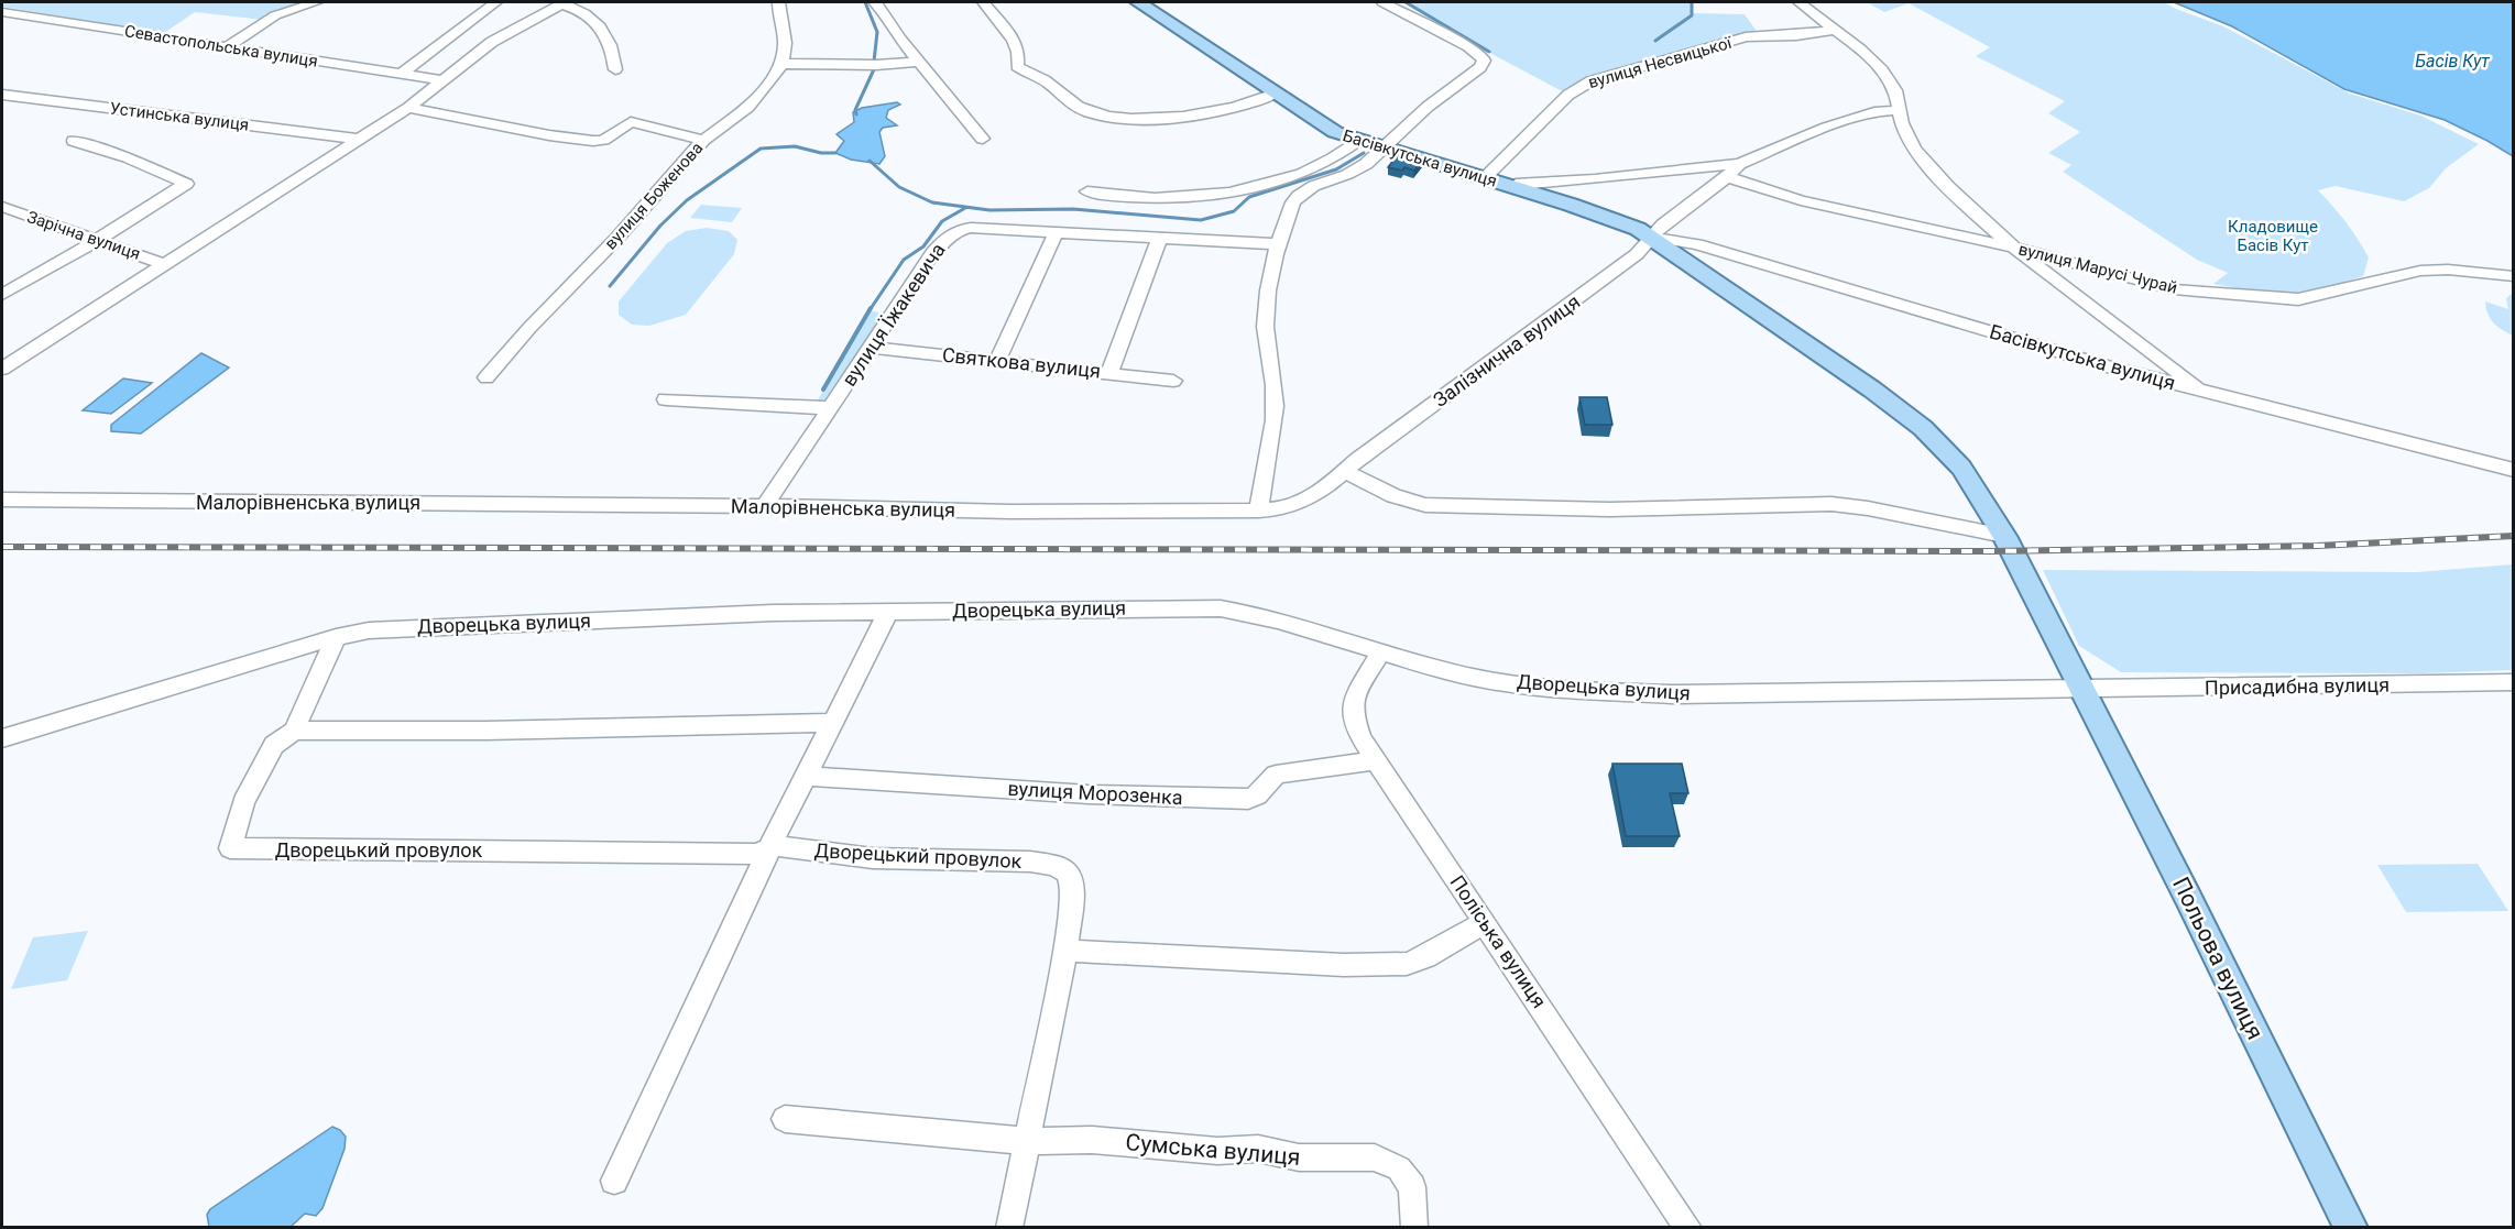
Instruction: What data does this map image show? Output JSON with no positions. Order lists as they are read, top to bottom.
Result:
{
  "streets": {
    "main road": ["Басівкутська вулиця", "Польова вулиця"],
    "street": [
      "Севастопольська вулиця",
      "вулиця Несвицької",
      "Устинська вулиця",
      "вулиця Боженова",
      "Зарічна вулиця",
      "вулиця Марусі Чурай",
      "вулиця Їжакевича",
      "Залізнична вулиця",
      "Святкова вулиця",
      "Малорівненська вулиця",
      "Дворецька вулиця",
      "Присадибна вулиця",
      "вулиця Морозенка",
      "Дворецький провулок",
      "Поліська вулиця",
      "Сумська вулиця"
    ]
  },
  "crossings": [
    ["вулиця Несвицької", "Басівкутська вулиця"],
    ["Басівкутська вулиця", "Залізнична вулиця"],
    ["Басівкутська вулиця", "Дворецька вулиця"],
    ["Басівкутська вулиця", "Присадибна вулиця"],
    ["Басівкутська вулиця", "Польова вулиця"],
    ["вулиця Марусі Чурай", "Залізнична вулиця"],
    ["вулиця Їжакевича", "Святкова вулиця"],
    ["вулиця Їжакевича", "Малорівненська вулиця"],
    ["Залізнична вулиця", "Малорівненська вулиця"],
    ["Дворецька вулиця", "Присадибна вулиця"],
    ["Дворецька вулиця", "Дворецький провулок"],
    ["Дворецька вулиця", "Поліська вулиця"],
    ["Дворецька вулиця", "Польова вулиця"],
    ["Присадибна вулиця", "Польова вулиця"],
    ["вулиця Морозенка", "Поліська вулиця"]
  ],
  "water": ["Басів Кут"],
  "parks": ["Кладовище Басів Кут"]
}
